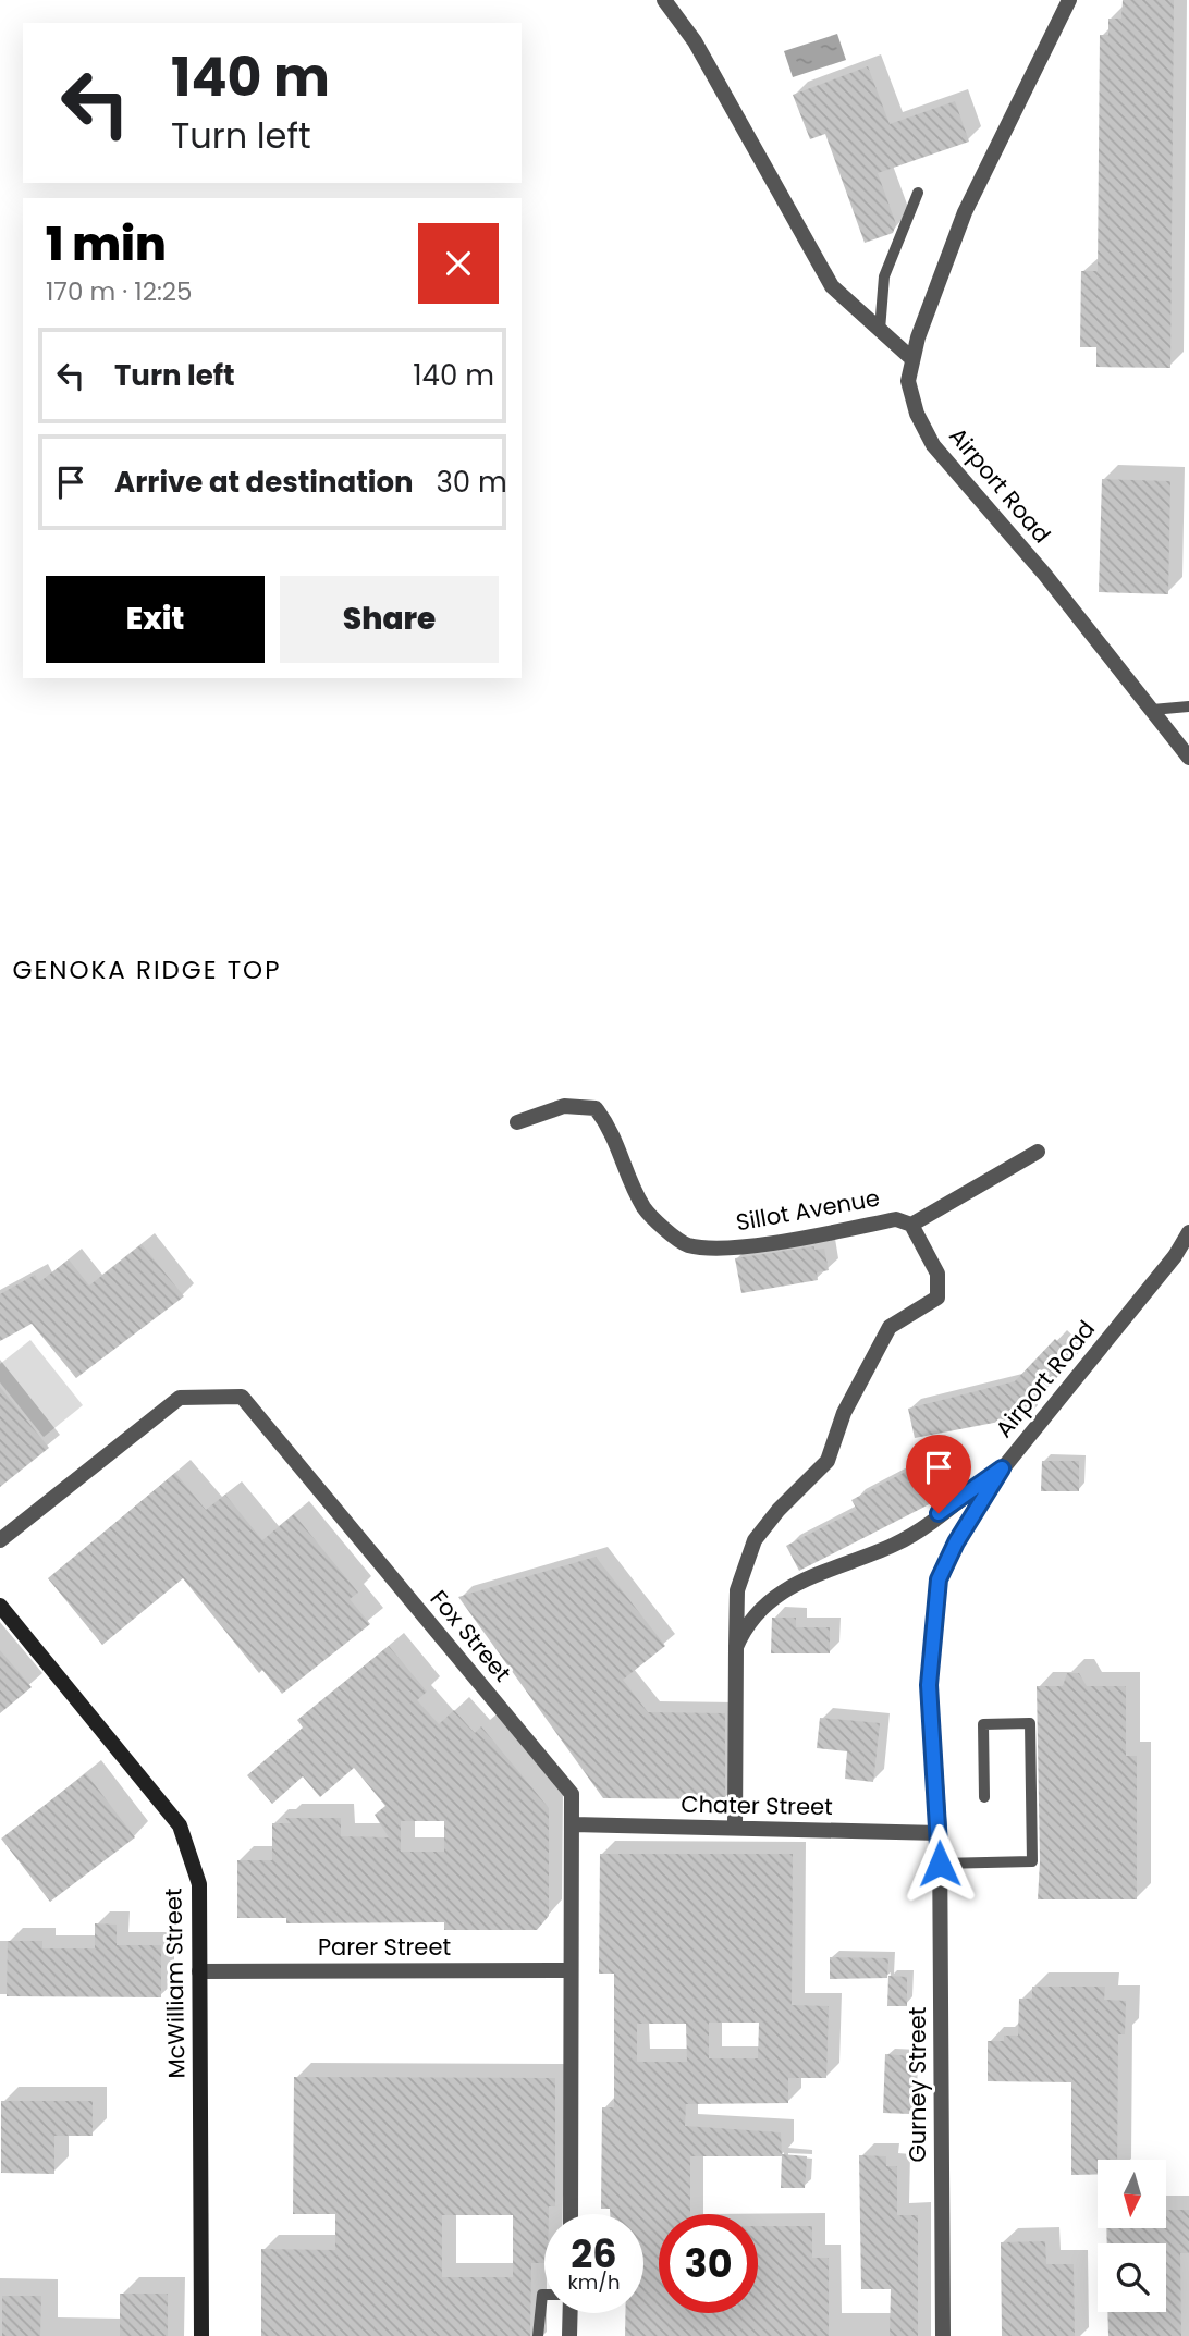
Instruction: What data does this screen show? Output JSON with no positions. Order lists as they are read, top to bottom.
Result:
{
  "streets": {
    "street": [
      "Airport Road",
      "Sillot Avenue",
      "Fox Street",
      "Chater Street",
      "Parer Street",
      "McWilliam Street",
      "Gurney Street"
    ]
  },
  "crossings": [
    ["Airport Road", "Chater Street"],
    ["Airport Road", "Gurney Street"],
    ["Fox Street", "Chater Street"],
    ["Fox Street", "Parer Street"],
    ["Chater Street", "Gurney Street"],
    ["Parer Street", "McWilliam Street"]
  ],
  "districts": ["GENOKA RIDGE TOP"],
  "north": "bottom",
  "page": {
    "turn": ["140 m", "Turn left"],
    "heading": ["1 min", "170 m · 12:25"],
    "list": [
      {
        "name": "Turn left",
        "value": "140 m"
      },
      {
        "name": "Arrive at destination",
        "value": "30 m"
      }
    ],
    "buttons": ["Exit", "Share"],
    "speed": "26 km/h",
    "limit": "30"
  }
}
